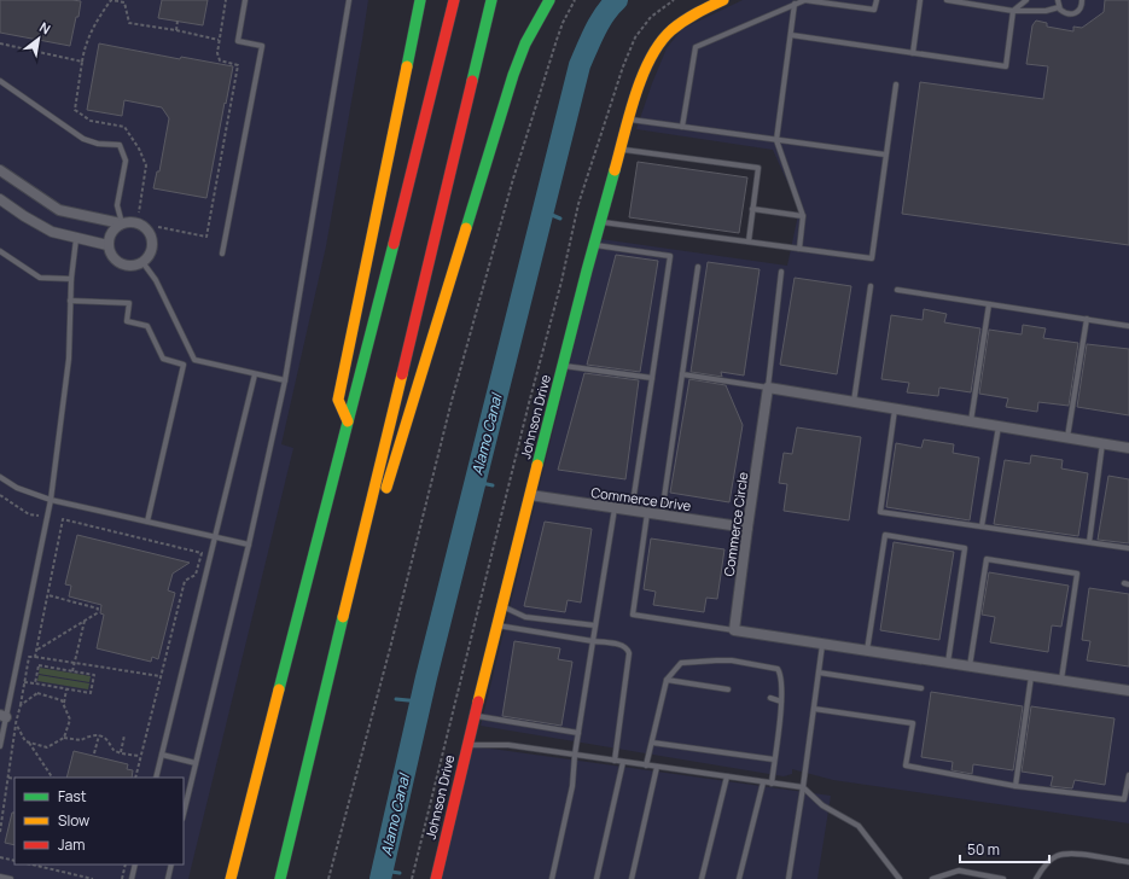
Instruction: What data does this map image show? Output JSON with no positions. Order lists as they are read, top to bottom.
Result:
{
  "streets": {
    "main road": ["Johnson Drive"],
    "street": ["Commerce Drive", "Commerce Circle"]
  },
  "crossings": [
    ["Johnson Drive", "Commerce Drive"],
    ["Commerce Drive", "Commerce Circle"]
  ],
  "water": ["Alamo Canal"],
  "legend": ["Fast", "Slow", "Jam"],
  "scale_bar": "50 m",
  "north": "top right"
}
